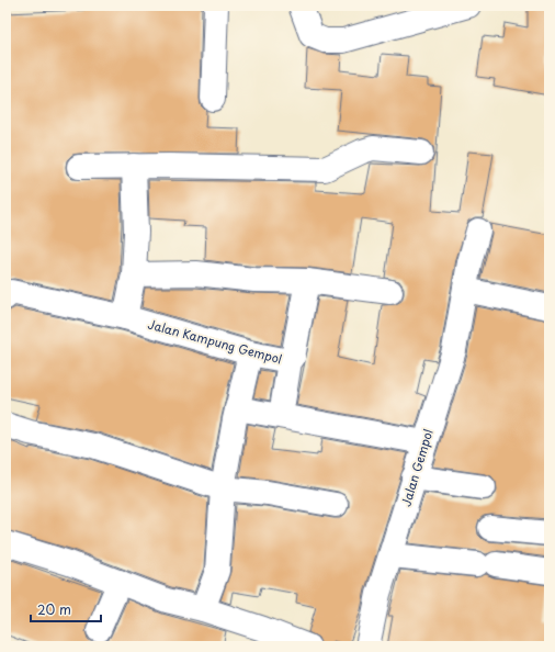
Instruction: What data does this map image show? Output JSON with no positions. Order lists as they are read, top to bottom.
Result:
{
  "streets": {
    "street": ["Jalan Kampung Gempol", "Jalan Gempol"]
  },
  "scale_bar": "20 m"
}
